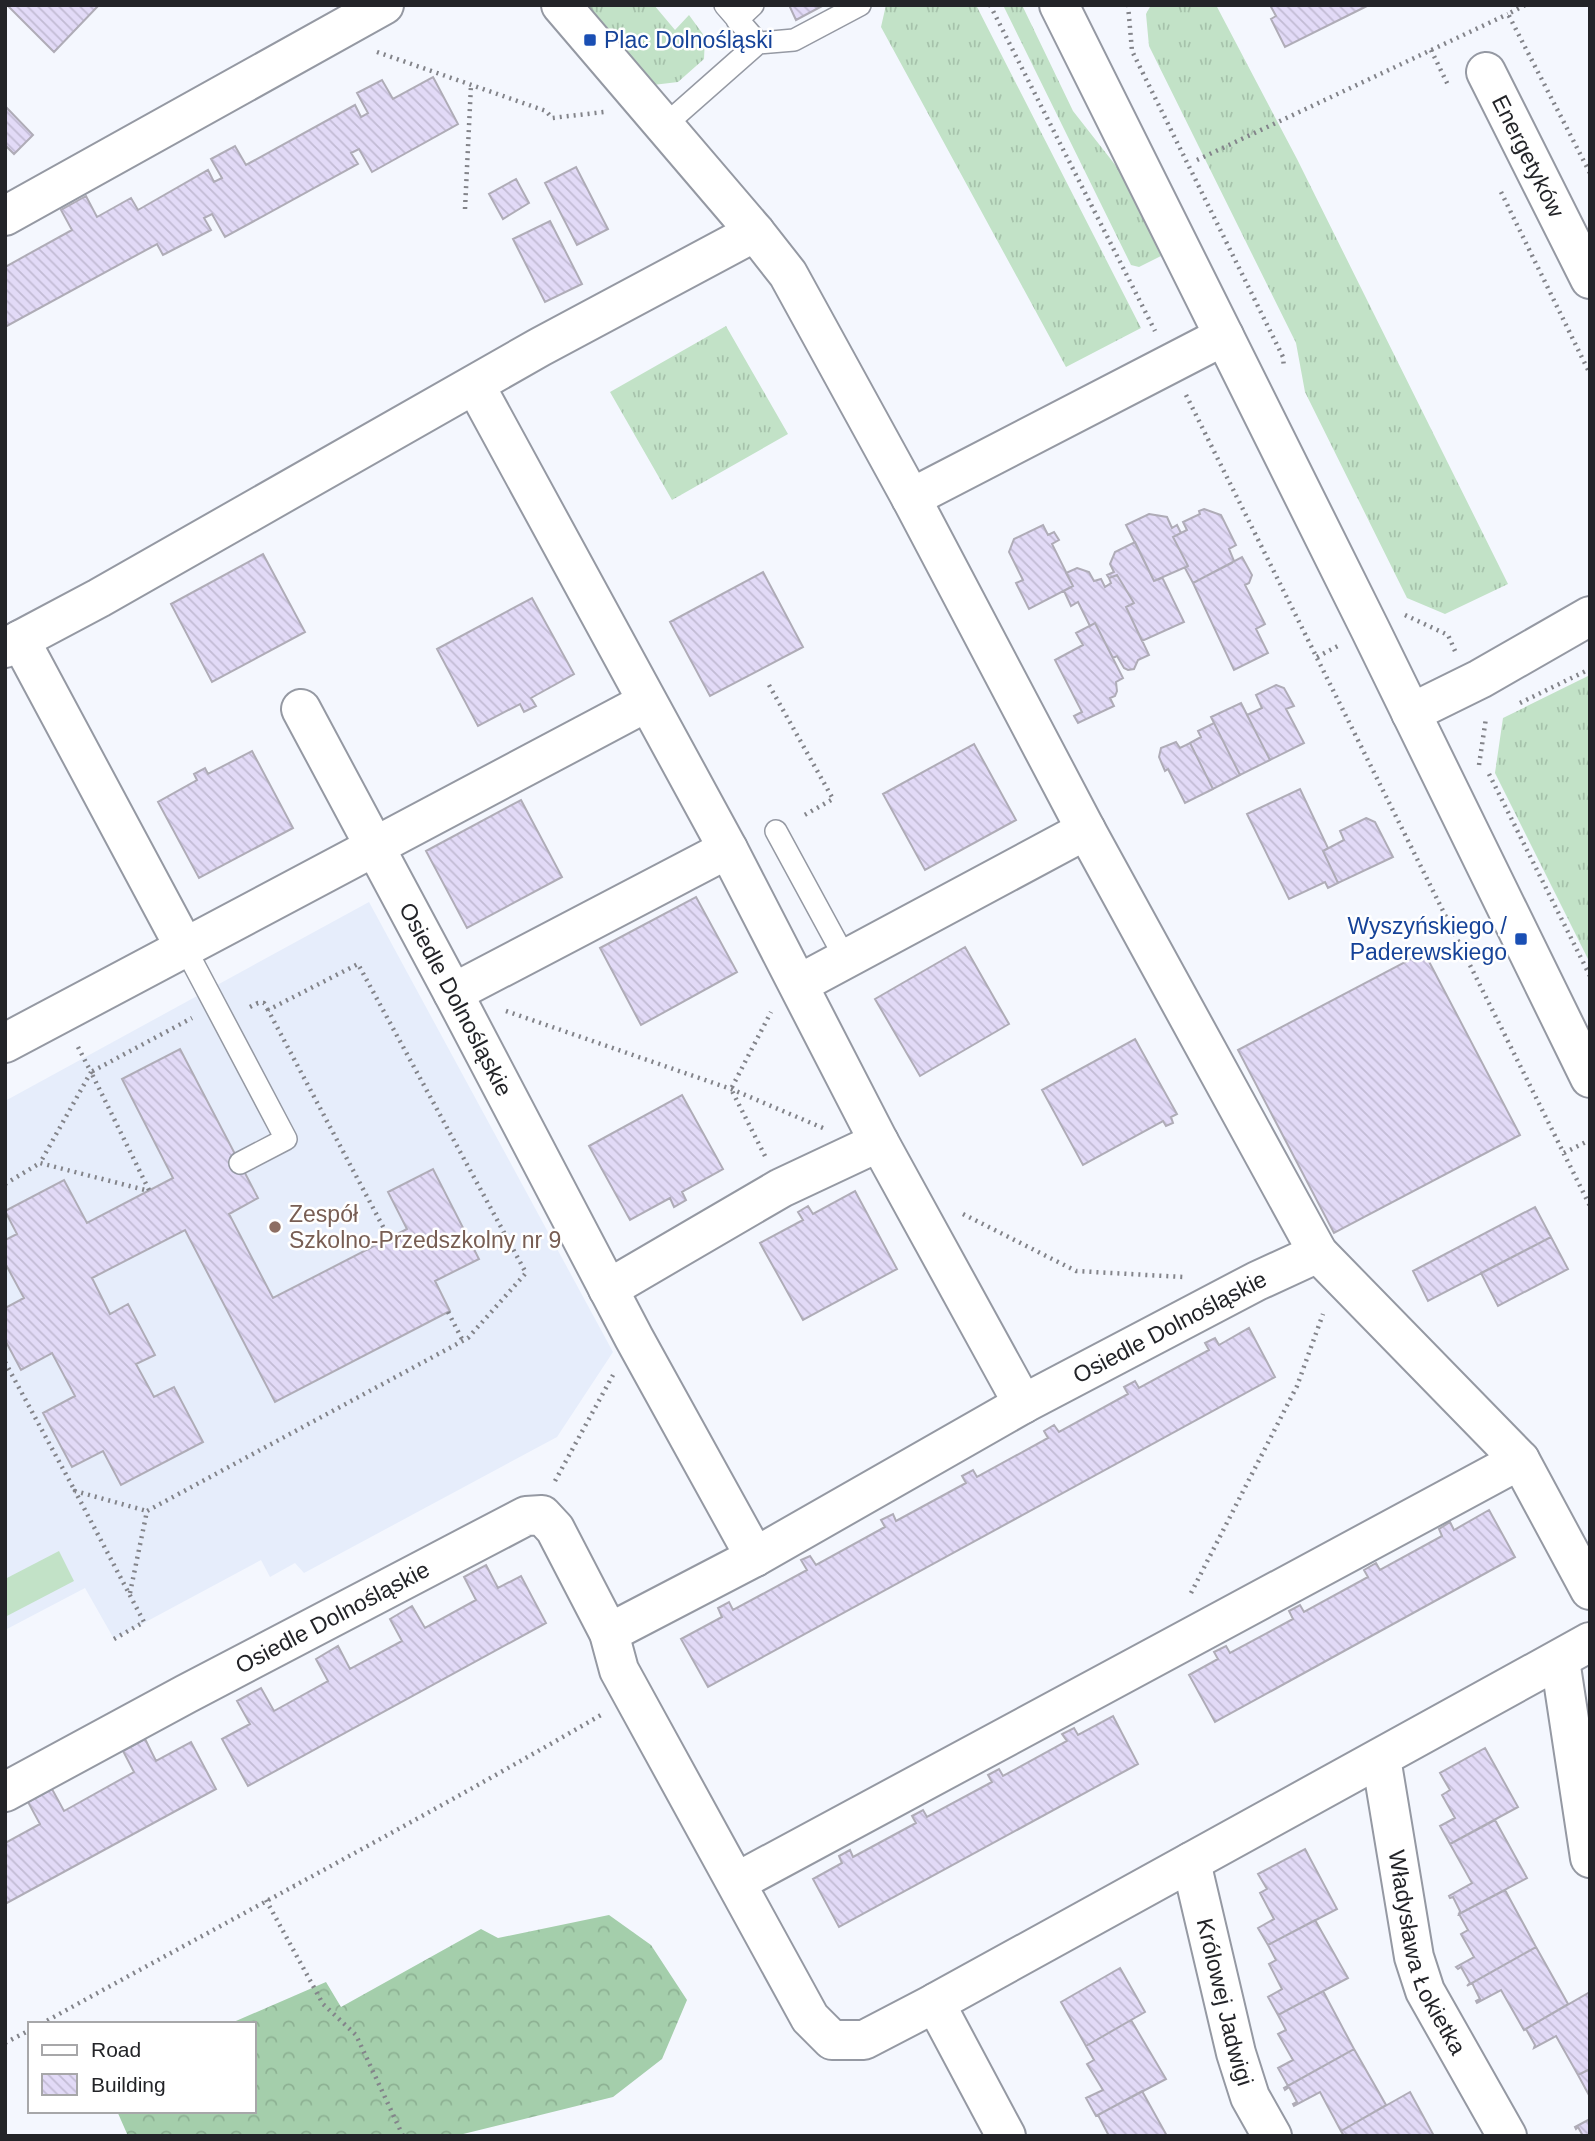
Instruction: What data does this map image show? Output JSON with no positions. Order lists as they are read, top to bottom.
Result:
{
  "streets": {
    "street": [
      "Energetyków",
      "Osiedle Dolnośląskie",
      "Władysława Łokietka",
      "Królowej Jadwigi"
    ]
  },
  "places": {
    "transit": ["Plac Dolnośląski", "Wyszyńskiego / Paderewskiego"],
    "other": ["Zespół Szkolno-Przedszkolny nr 9"]
  },
  "legend": ["Road", "Building"]
}
